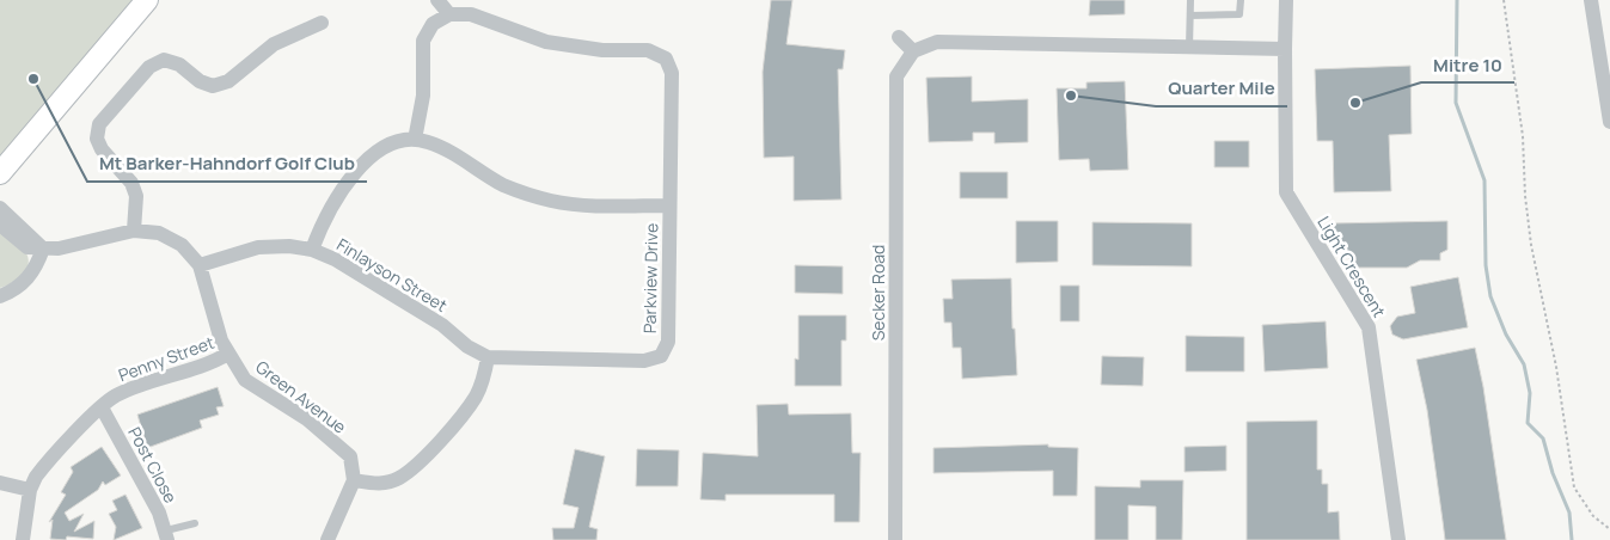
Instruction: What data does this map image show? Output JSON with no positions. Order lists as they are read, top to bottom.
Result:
{
  "streets": {
    "street": [
      "Light Crescent",
      "Finlayson Street",
      "Parkview Drive",
      "Secker Road",
      "Penny Street",
      "Green Avenue",
      "Post Close"
    ]
  },
  "crossings": [
    ["Finlayson Street", "Parkview Drive"],
    ["Finlayson Street", "Green Avenue"],
    ["Penny Street", "Green Avenue"],
    ["Penny Street", "Post Close"]
  ],
  "places": ["Mt Barker-Hahndorf Golf Club", "Quarter Mile", "Mitre 10"]
}
